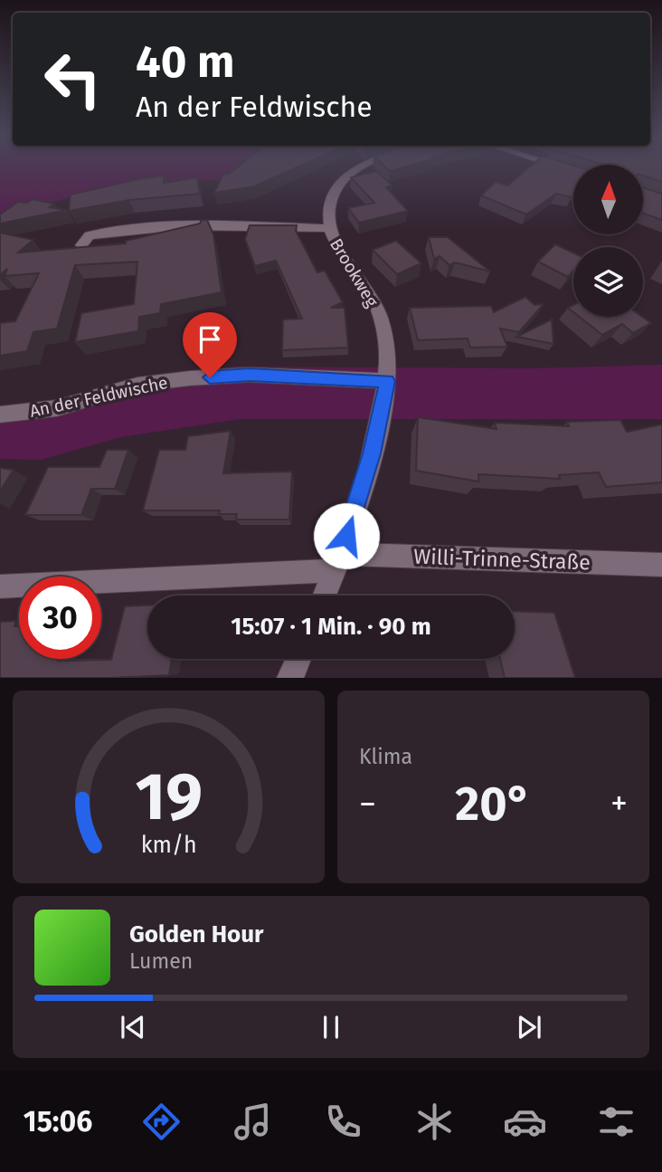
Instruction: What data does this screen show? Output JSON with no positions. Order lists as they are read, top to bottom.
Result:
{
  "streets": {
    "street": ["Brookweg", "An der Feldwische", "Willi-Trinne-Straße"]
  },
  "crossings": [
    ["Brookweg", "An der Feldwische"],
    ["Brookweg", "Willi-Trinne-Straße"]
  ],
  "north": "top",
  "page": {
    "turn": ["40 m", "An der Feldwische"],
    "limit": "30",
    "trip": "15:07 · 1 Min. · 90 m",
    "tile": "Klima",
    "heat": ["−", "20°", "+"],
    "song": ["Golden Hour", "Lumen"],
    "tabs": "15:06",
    "gauge": ["19", "km/h"]
  }
}
